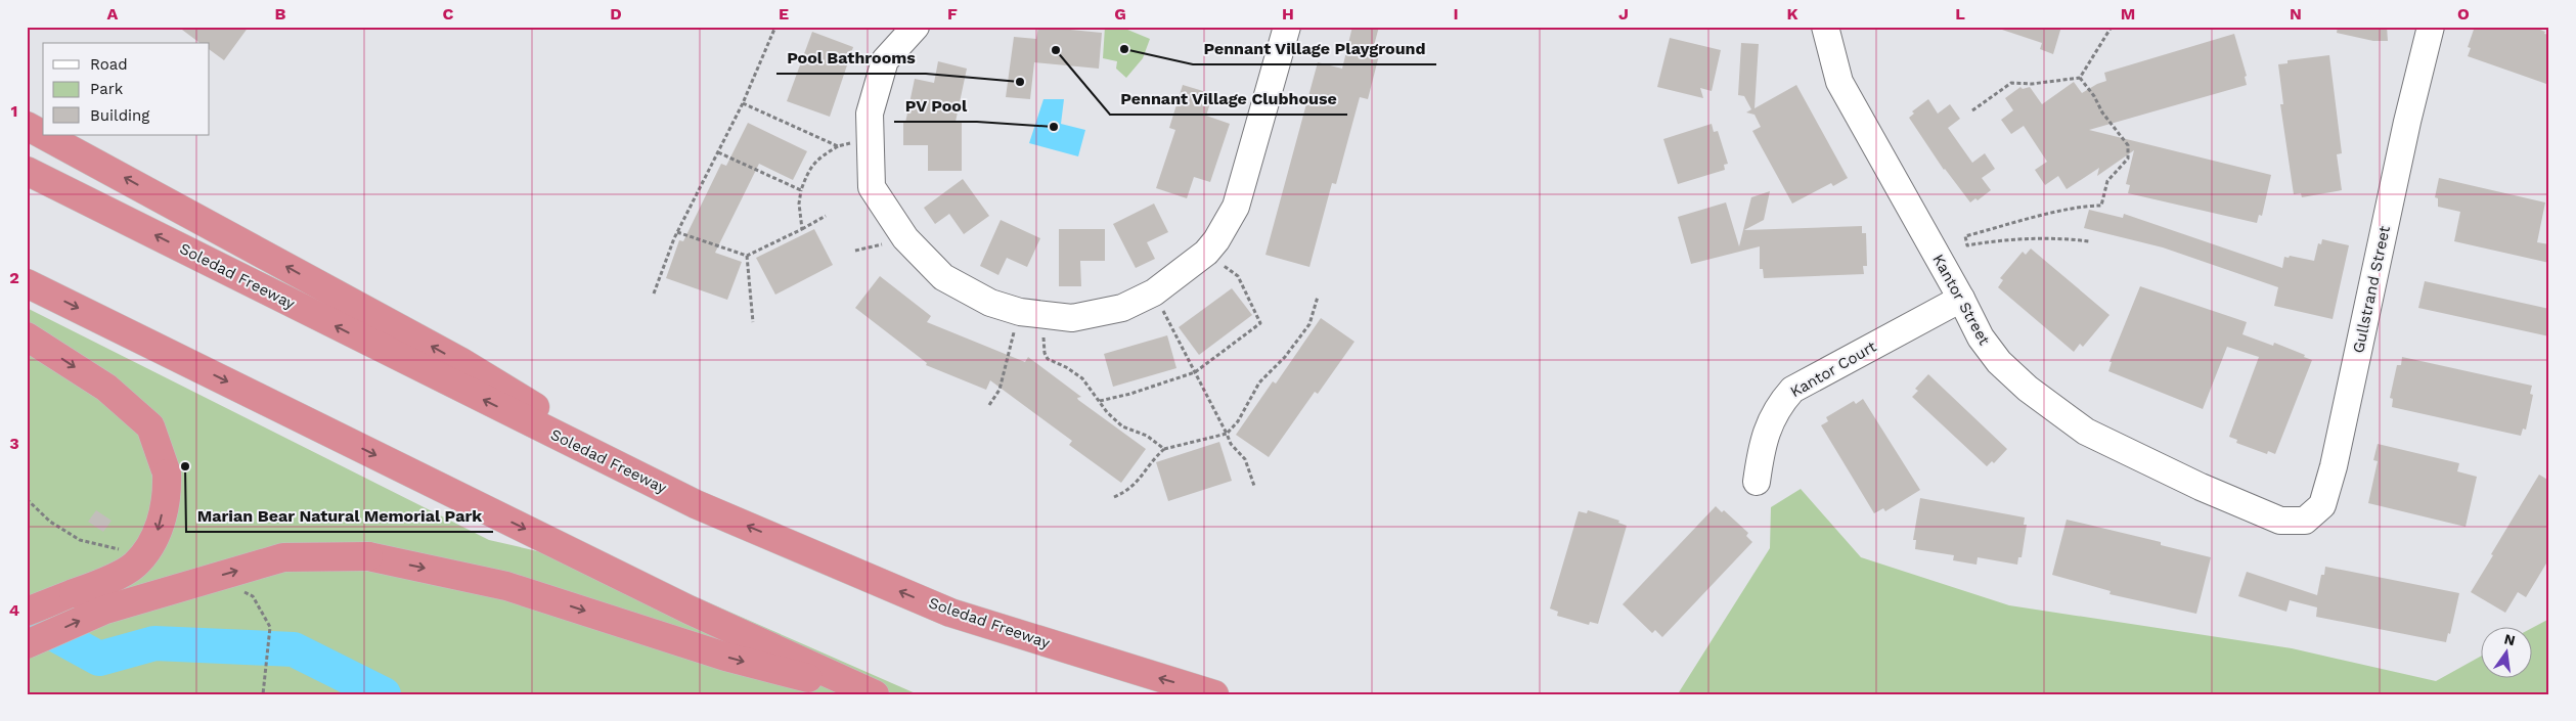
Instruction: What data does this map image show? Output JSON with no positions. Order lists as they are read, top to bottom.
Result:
{
  "streets": {
    "highway": ["Soledad Freeway"],
    "street": ["Gullstrand Street", "Kantor Street", "Kantor Court"]
  },
  "crossings": [
    ["Gullstrand Street", "Kantor Street"],
    ["Kantor Street", "Kantor Court"]
  ],
  "places": [
    "Pennant Village Playground",
    "Pennant Village Clubhouse",
    "Pool Bathrooms",
    "PV Pool",
    "Marian Bear Natural Memorial Park"
  ],
  "legend": ["Road", "Park", "Building"],
  "north": "top",
  "grid": {
    "columns": [
      "A",
      "B",
      "C",
      "D",
      "E",
      "F",
      "G",
      "H",
      "I",
      "J",
      "K",
      "L",
      "M",
      "N",
      "O"
    ],
    "rows": [
      "1",
      "2",
      "3",
      "4"
    ]
  }
}
